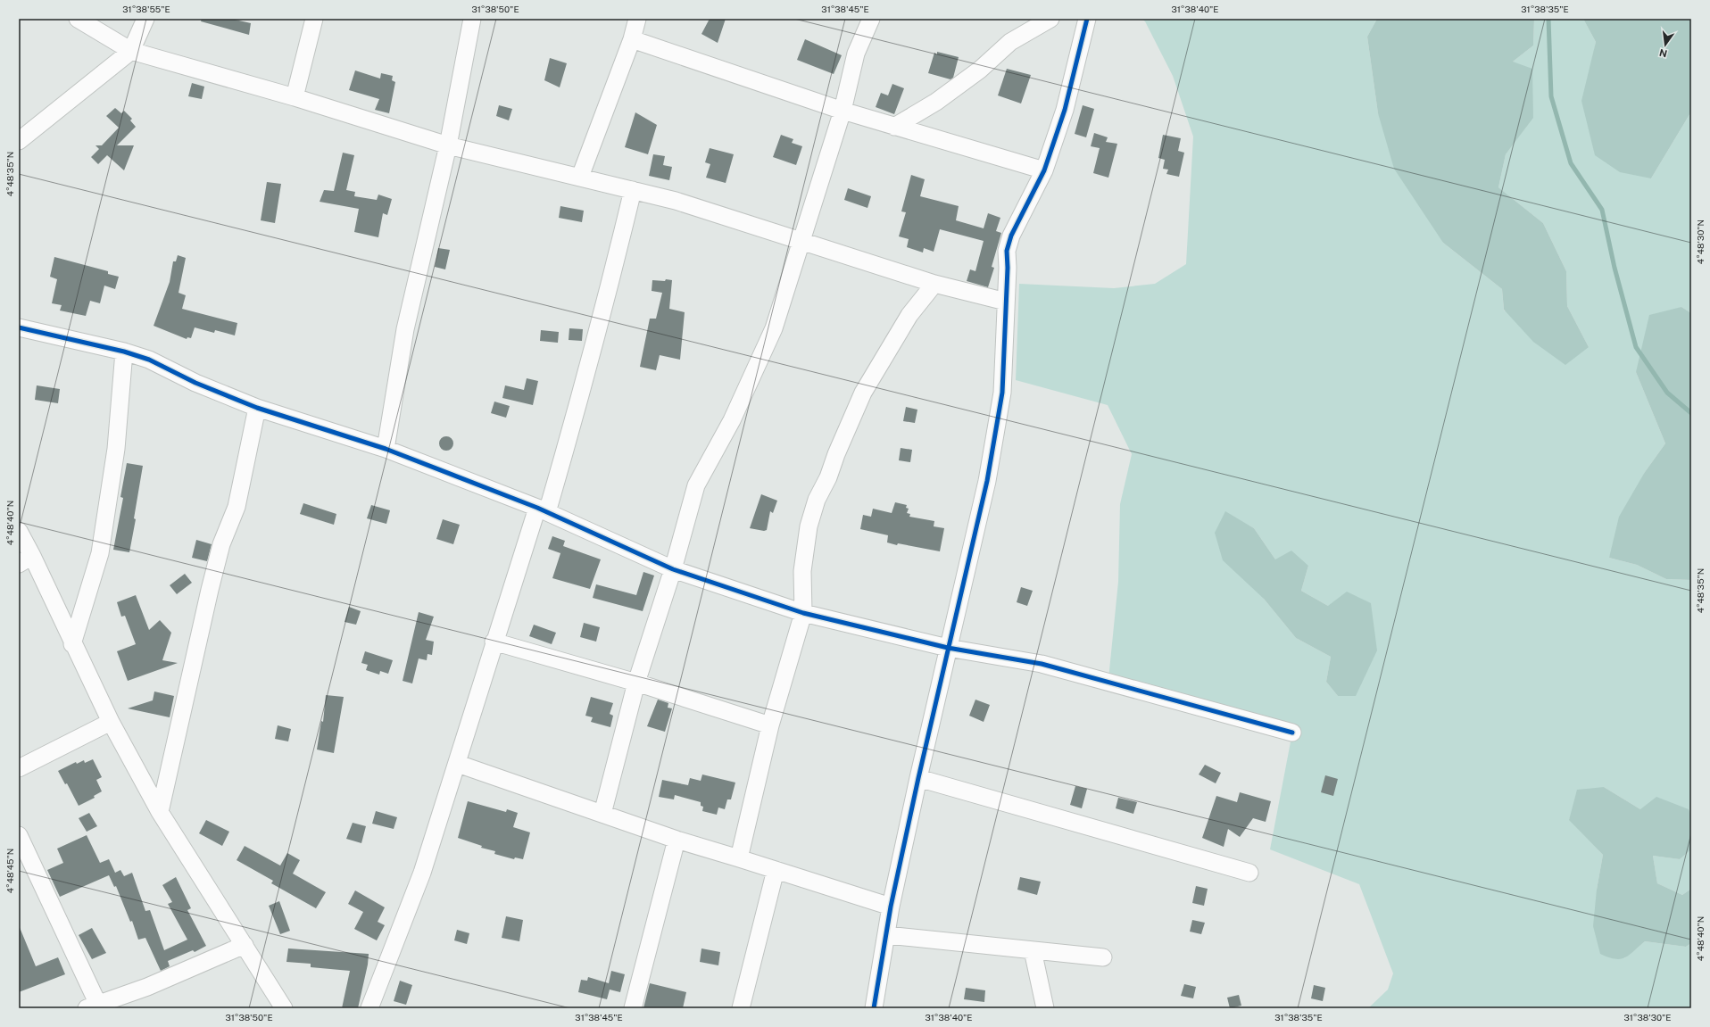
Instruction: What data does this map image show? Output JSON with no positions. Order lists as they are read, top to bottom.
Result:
{
  "north": "bottom",
  "coordinates": [
    "31°38'55\"E",
    "31°38'50\"E",
    "31°38'45\"E",
    "31°38'40\"E",
    "31°38'35\"E",
    "4°48'35\"N",
    "4°48'30\"N",
    "4°48'40\"N",
    "4°48'45\"N",
    "31°38'30\"E"
  ]
}
